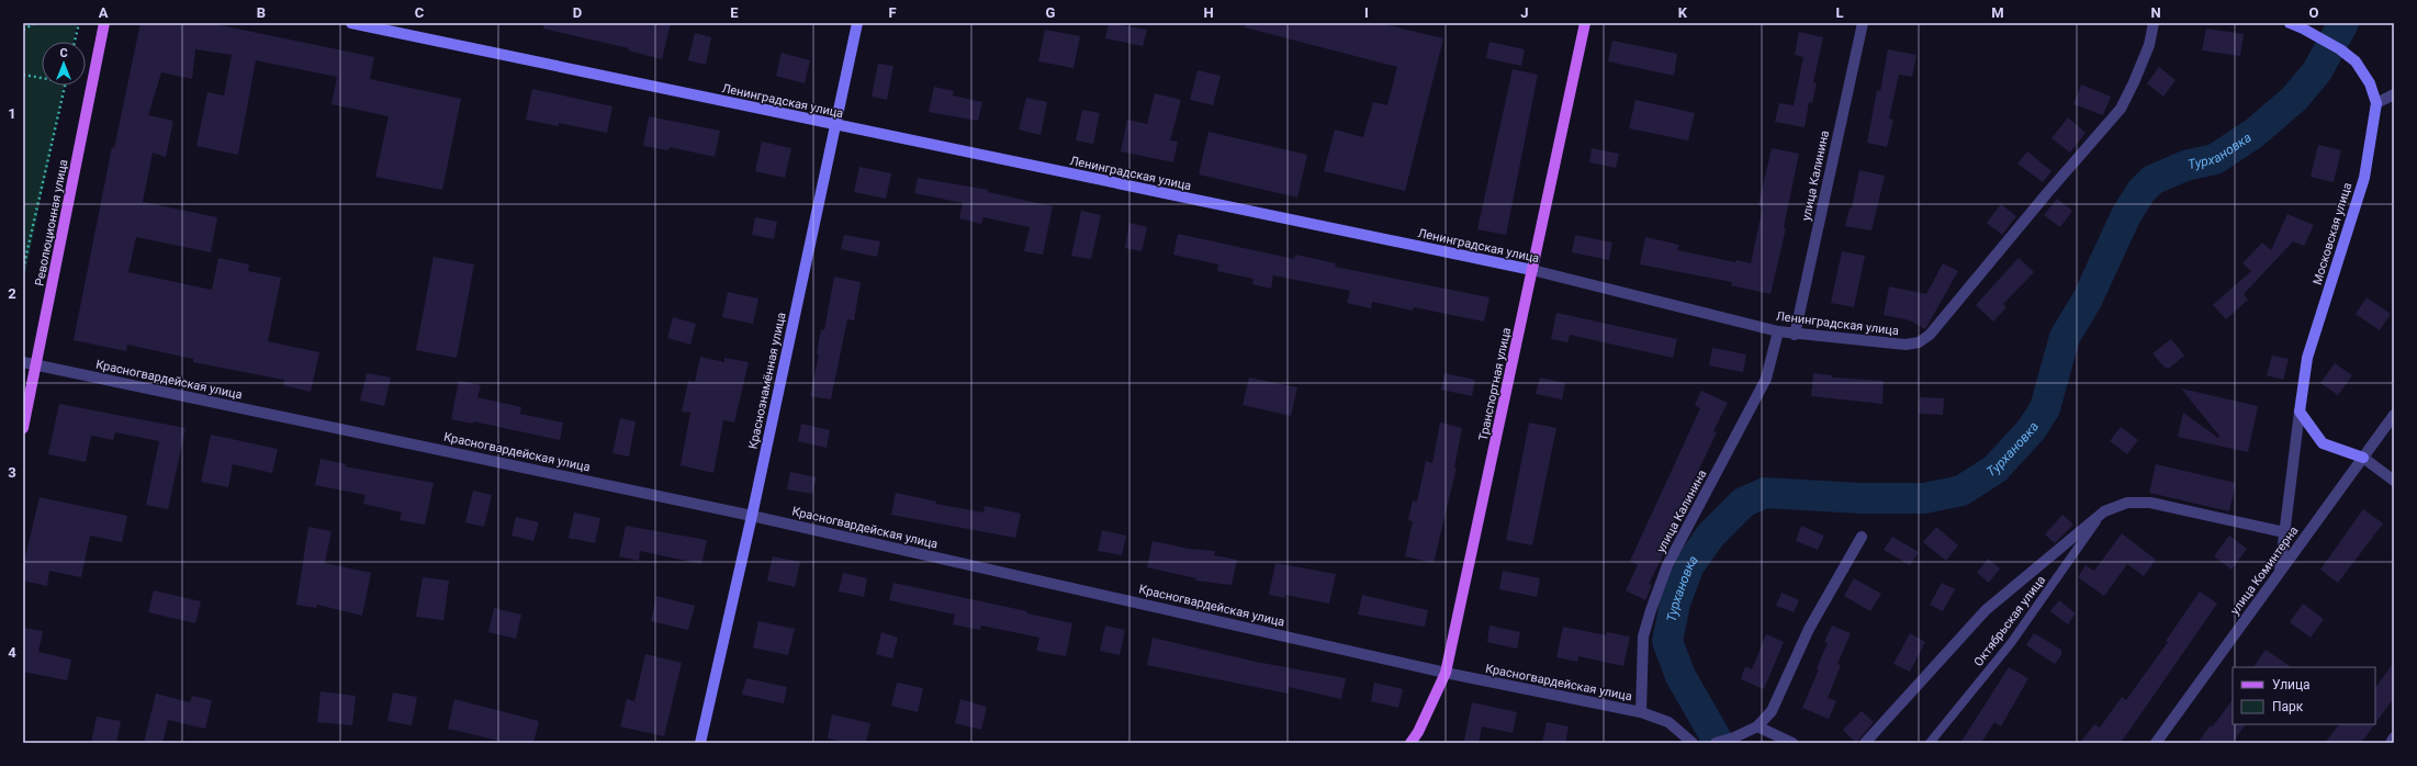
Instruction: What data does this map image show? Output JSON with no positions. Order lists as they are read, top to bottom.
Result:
{
  "streets": {
    "main road": ["Революционная улица", "Транспортная улица"],
    "street": [
      "Ленинградская улица",
      "улица Калинина",
      "Московская улица",
      "Красногвардейская улица",
      "Краснознамённая улица",
      "улица Коминтерна"
    ],
    "lane": ["Октябрьская улица"]
  },
  "crossings": [
    ["Ленинградская улица", "улица Калинина"],
    ["Ленинградская улица", "Краснознамённая улица"],
    ["Ленинградская улица", "Транспортная улица"],
    ["улица Калинина", "Красногвардейская улица"],
    ["Революционная улица", "Красногвардейская улица"],
    ["Красногвардейская улица", "Краснознамённая улица"],
    ["Красногвардейская улица", "Транспортная улица"]
  ],
  "water": ["Турхановка"],
  "legend": ["Улица", "Парк"],
  "north": "top",
  "grid": {
    "columns": [
      "A",
      "B",
      "C",
      "D",
      "E",
      "F",
      "G",
      "H",
      "I",
      "J",
      "K",
      "L",
      "M",
      "N",
      "O"
    ],
    "rows": [
      "1",
      "2",
      "3",
      "4"
    ]
  }
}
